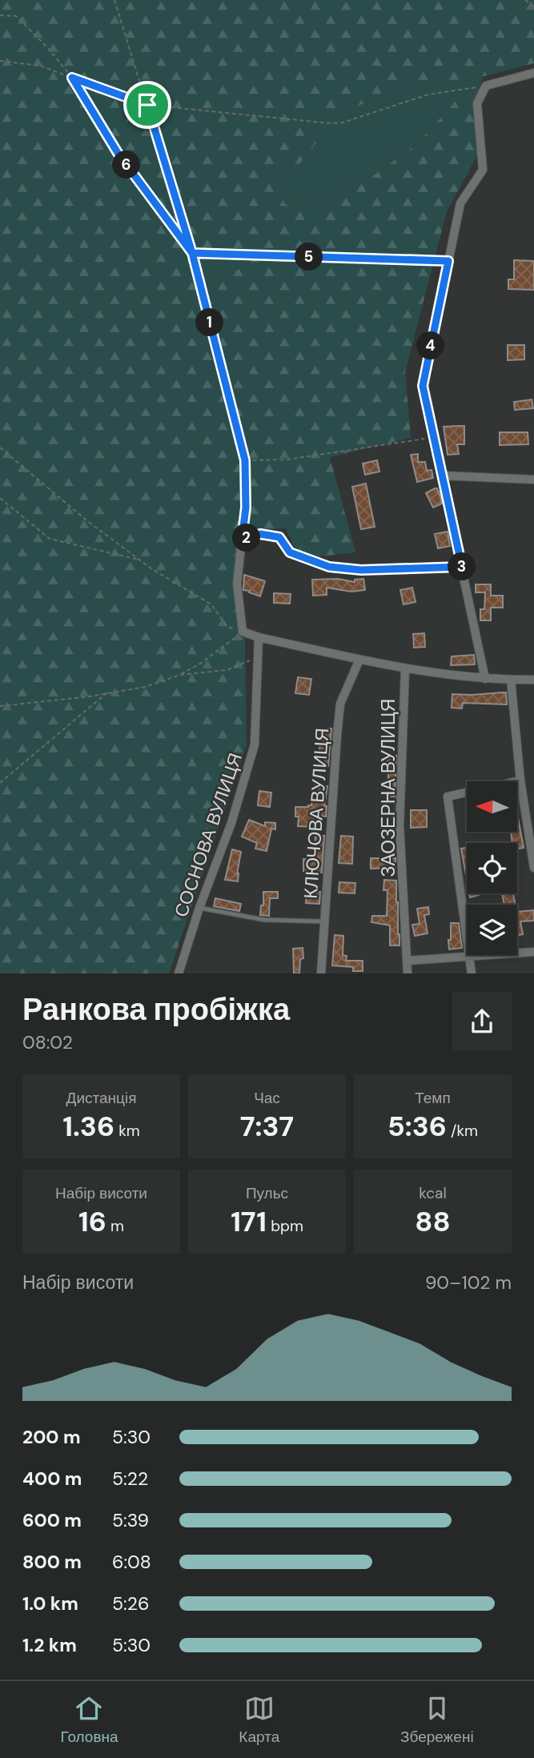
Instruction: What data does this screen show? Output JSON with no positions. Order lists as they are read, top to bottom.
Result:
{
  "streets": {
    "street": ["ЗАОЗЕРНА ВУЛИЦЯ", "КЛЮЧОВА ВУЛИЦЯ", "СОСНОВА ВУЛИЦЯ"]
  },
  "north": "left",
  "page": {
    "pins": [
      "6",
      "5",
      "1",
      "4",
      "2",
      "3"
    ],
    "heading": ["Ранкова пробіжка", "08:02"],
    "stats": [
      ["Дистанція", "1.36 km"],
      ["Час", "7:37"],
      ["Темп", "5:36 /km"],
      ["Набір висоти", "16 m"],
      ["Пульс", "171 bpm"],
      ["kcal", "88"]
    ],
    "chart": ["Набір висоти", "90–102 m"],
    "list": [
      {
        "name": "200 m",
        "note": "5:30"
      },
      {
        "name": "400 m",
        "note": "5:22"
      },
      {
        "name": "600 m",
        "note": "5:39"
      },
      {
        "name": "800 m",
        "note": "6:08"
      },
      {
        "name": "1.0 km",
        "note": "5:26"
      },
      {
        "name": "1.2 km",
        "note": "5:30"
      }
    ],
    "tabs": ["Головна", "Карта", "Збережені"]
  }
}
